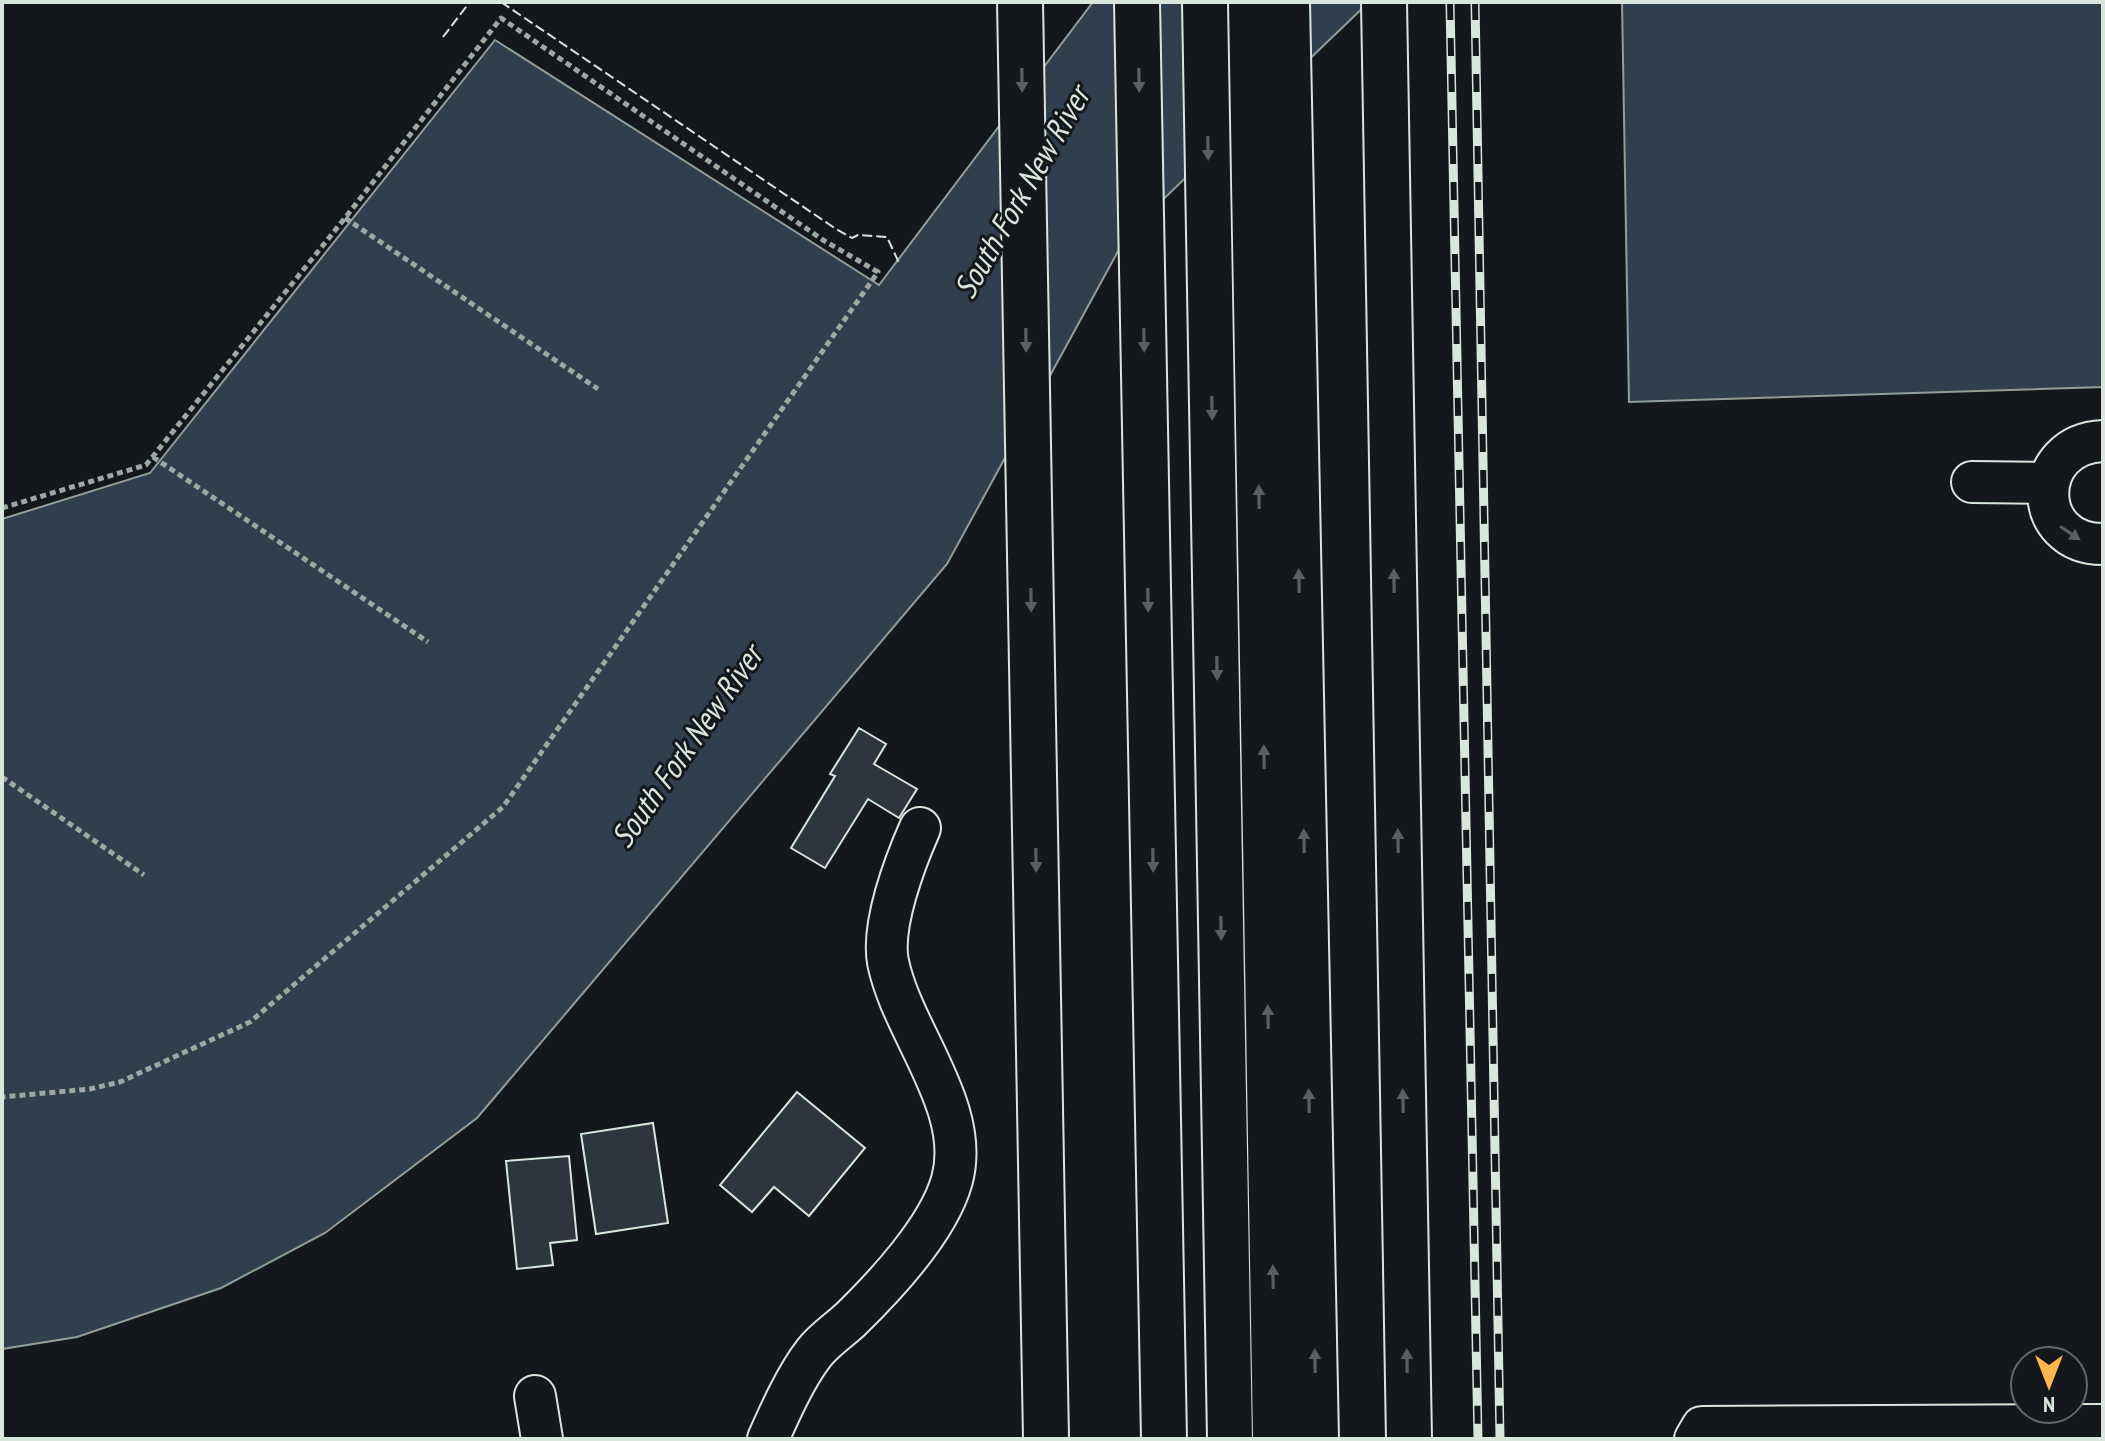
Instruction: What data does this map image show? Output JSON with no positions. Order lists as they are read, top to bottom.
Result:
{
  "water": ["South Fork New River"],
  "north": "bottom"
}
